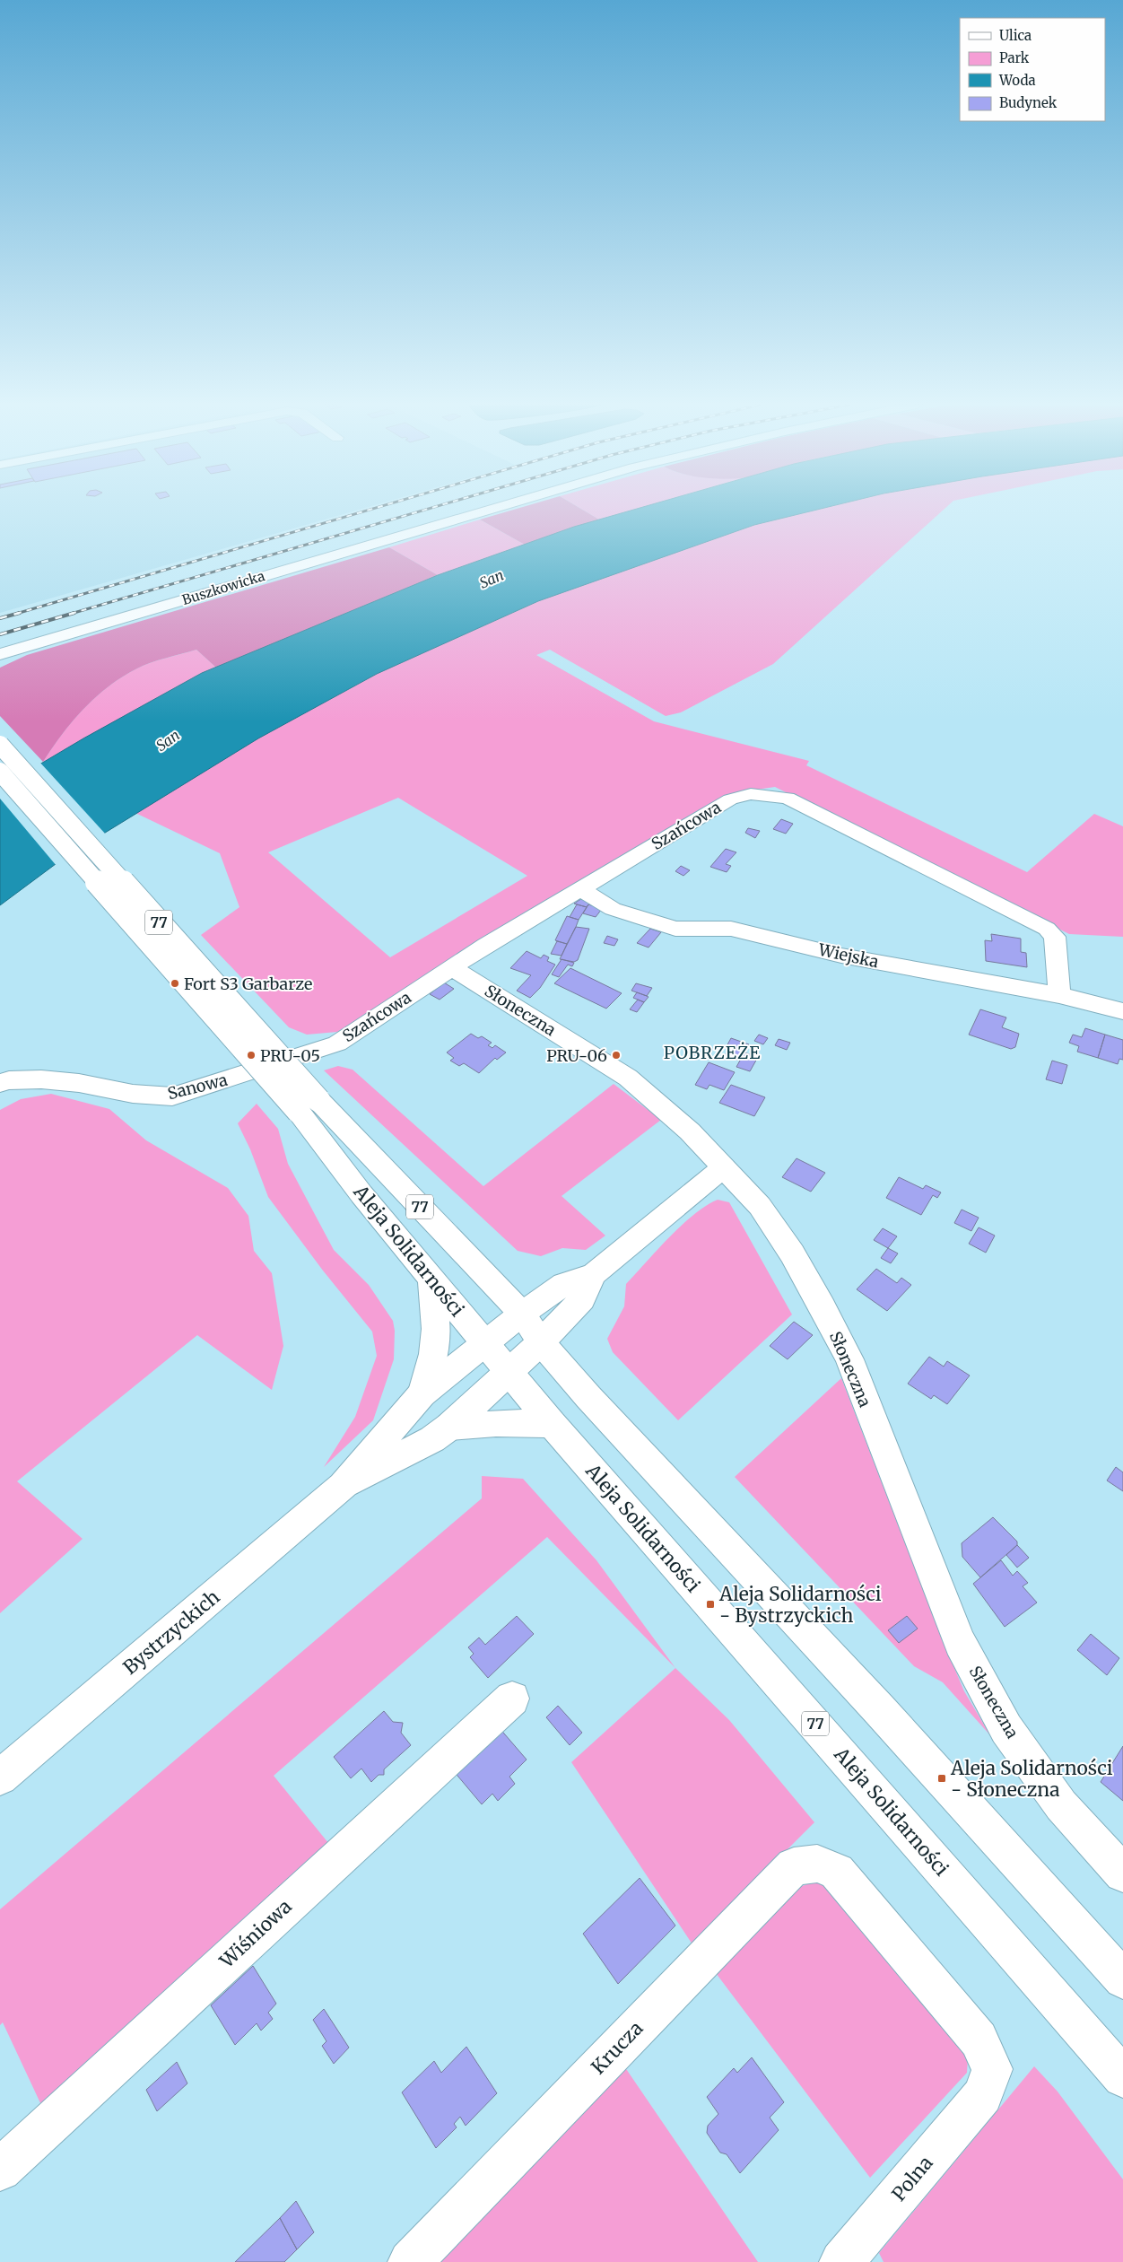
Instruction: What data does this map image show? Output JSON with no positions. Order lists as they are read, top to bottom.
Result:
{
  "streets": {
    "main road": [
      "Buszkowicka",
      "Szańcowa",
      "77",
      "Wiejska",
      "Słoneczna",
      "Sanowa",
      "Aleja Solidarności",
      "Bystrzyckich",
      "Wiśniowa",
      "Krucza",
      "Polna"
    ]
  },
  "crossings": [
    ["Szańcowa", "Wiejska"],
    ["Szańcowa", "Słoneczna"],
    ["Szańcowa", "Sanowa"],
    ["77", "Aleja Solidarności"],
    ["Krucza", "Polna"]
  ],
  "districts": ["POBRZEŻE"],
  "water": ["San"],
  "places": {
    "other": ["Fort S3 Garbarze", "PRU-05", "PRU-06"],
    "transit": ["Aleja Solidarności - Bystrzyckich", "Aleja Solidarności - Słoneczna"]
  },
  "legend": [
    "Ulica",
    "Park",
    "Woda",
    "Budynek"
  ]
}
